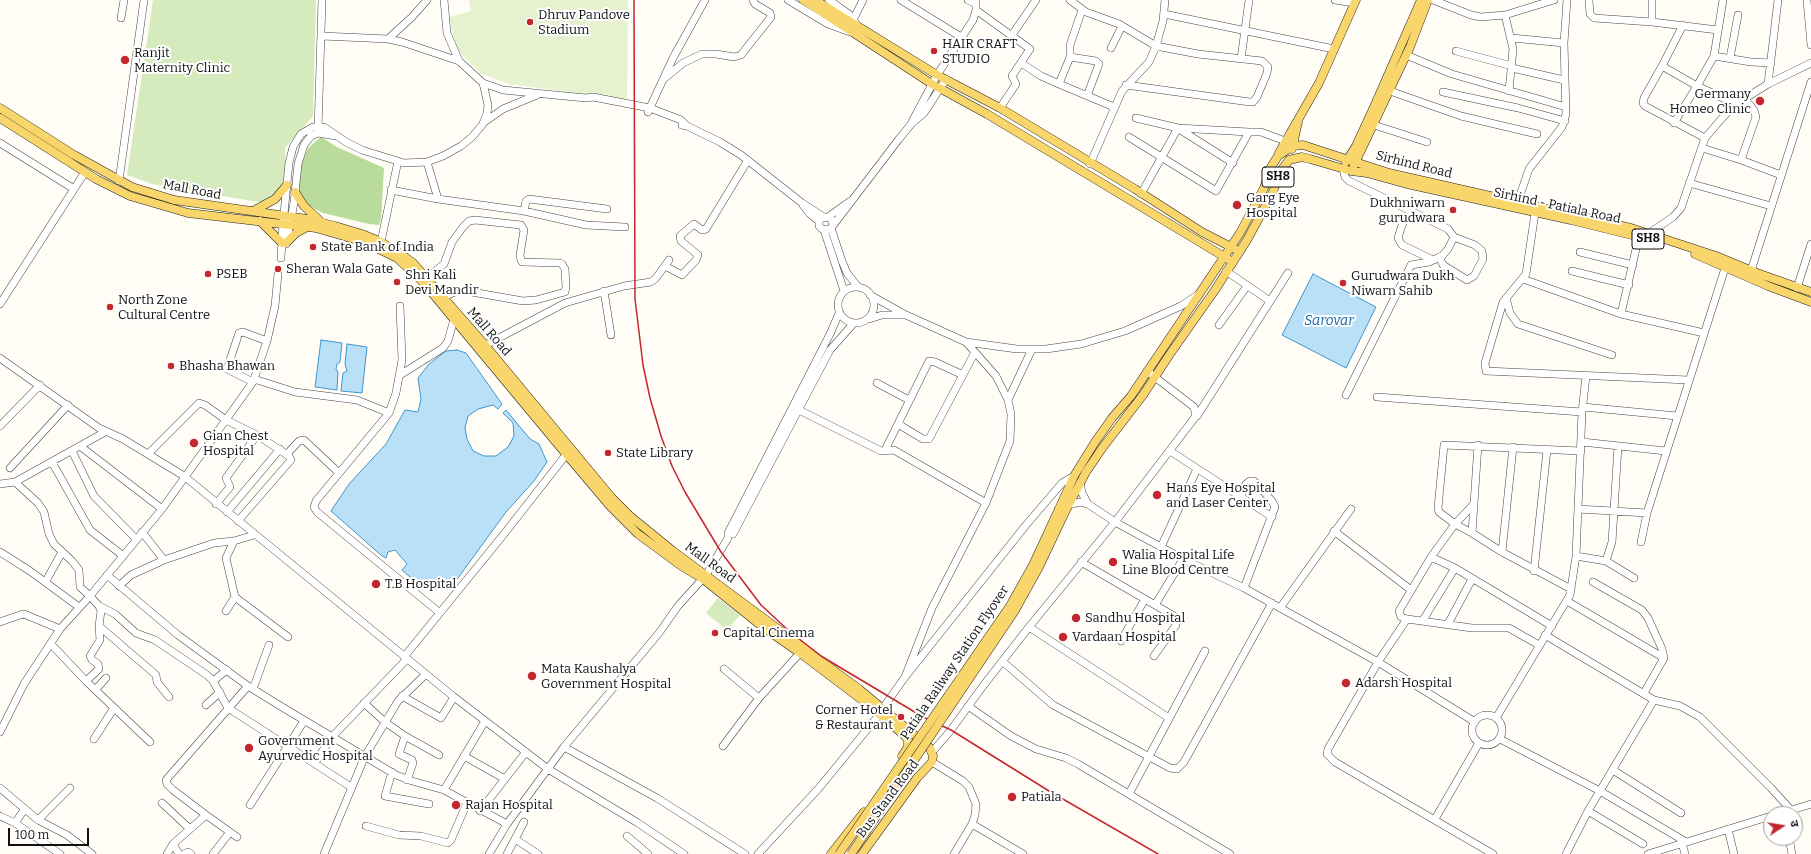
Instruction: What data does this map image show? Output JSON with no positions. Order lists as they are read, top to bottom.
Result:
{
  "streets": {
    "main road": [
      "Sirhind Road",
      "SH8",
      "Mall Road",
      "Sirhind - Patiala Road",
      "Patiala Railway Station Flyover",
      "Bus Stand Road"
    ]
  },
  "crossings": [
    ["Sirhind Road", "SH8"],
    ["Sirhind Road", "Sirhind - Patiala Road"],
    ["SH8", "Patiala Railway Station Flyover"],
    ["Mall Road", "Bus Stand Road"],
    ["Patiala Railway Station Flyover", "Bus Stand Road"]
  ],
  "water": ["Sarovar"],
  "places": [
    "Dhruv Pandove Stadium",
    "HAIR CRAFT STUDIO",
    "Ranjit Maternity Clinic",
    "Germany Homeo Clinic",
    "Garg Eye Hospital",
    "Dukhniwarn gurudwara",
    "State Bank of India",
    "Sheran Wala Gate",
    "PSEB",
    "Shri Kali Devi Mandir",
    "Gurudwara Dukh Niwarn Sahib",
    "North Zone Cultural Centre",
    "Bhasha Bhawan",
    "Gian Chest Hospital",
    "State Library",
    "Hans Eye Hospital and Laser Center",
    "Walia Hospital Life Line Blood Centre",
    "T.B Hospital",
    "Sandhu Hospital",
    "Capital Cinema",
    "Vardaan Hospital",
    "Mata Kaushalya Government Hospital",
    "Adarsh Hospital",
    "Corner Hotel & Restaurant",
    "Government Ayurvedic Hospital",
    "Patiala",
    "Rajan Hospital"
  ],
  "scale_bar": "100 m",
  "north": "right"
}
